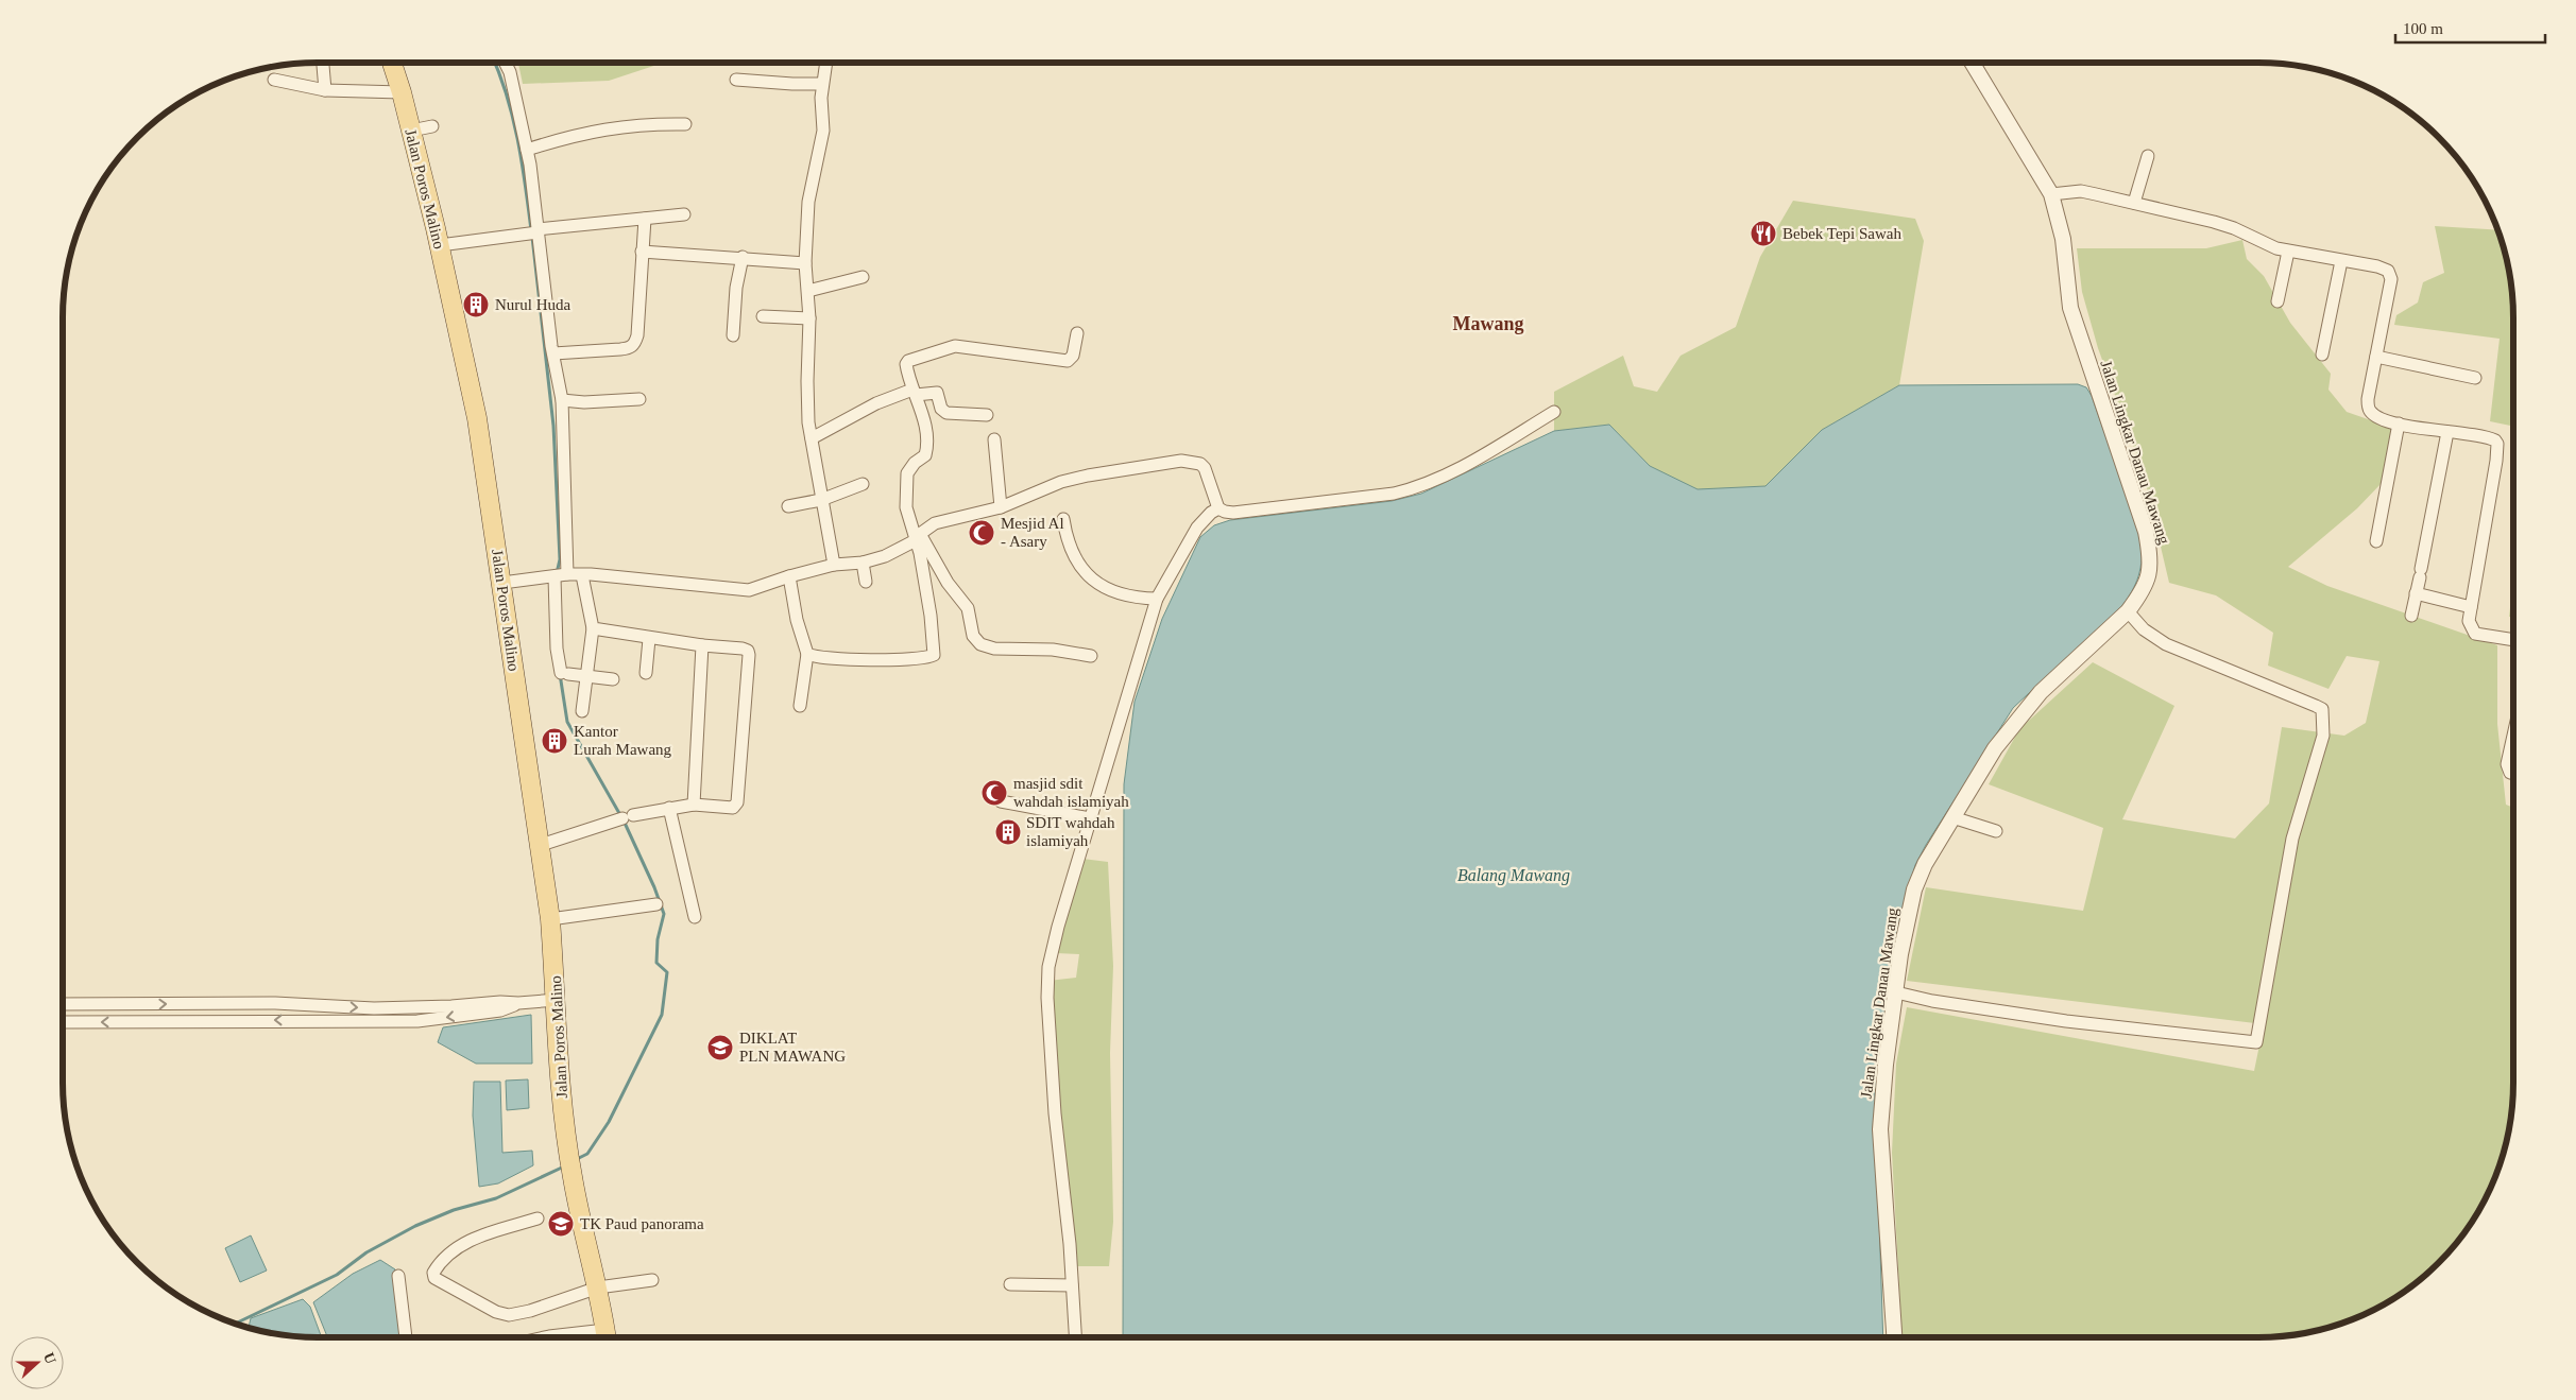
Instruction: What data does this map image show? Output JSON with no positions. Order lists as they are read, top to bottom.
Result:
{
  "streets": {
    "main road": ["Jalan Poros Malino"],
    "street": ["Jalan Lingkar Danau Mawang"]
  },
  "districts": ["Mawang"],
  "water": ["Balang Mawang"],
  "places": {
    "restaurant": ["Bebek Tepi Sawah"],
    "building": ["Nurul Huda", "Kantor Lurah Mawang", "SDIT wahdah islamiyah"],
    "mosque": ["Mesjid Al - Asary", "masjid sdit wahdah islamiyah"],
    "school or university": ["DIKLAT PLN MAWANG", "TK Paud panorama"]
  },
  "scale_bar": "100 m",
  "north": "right"
}
